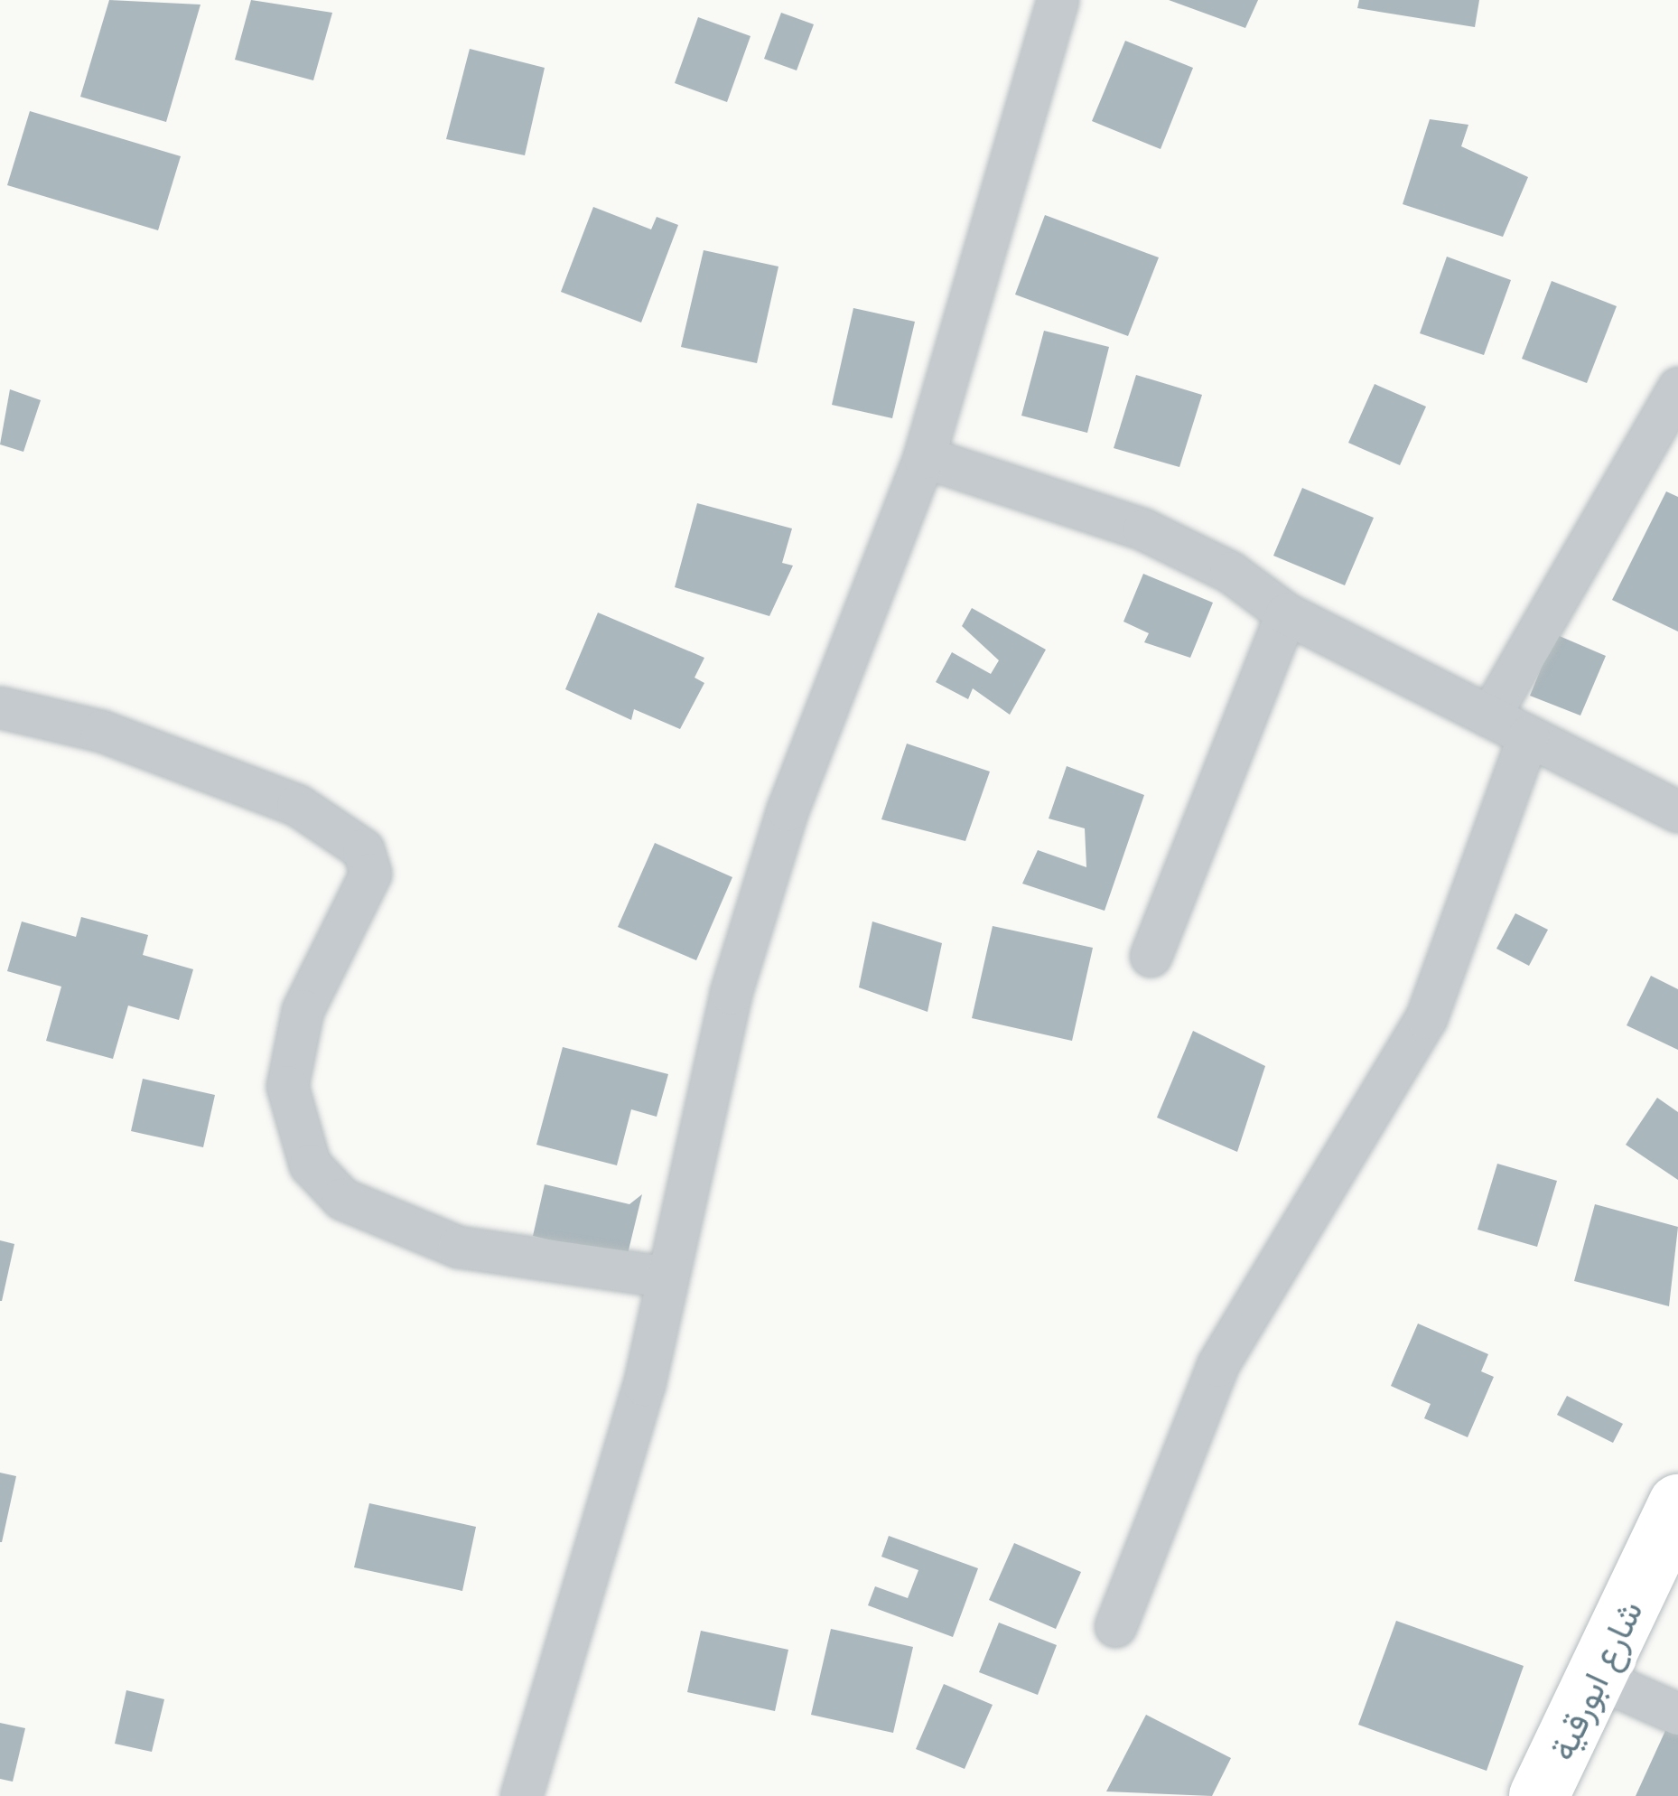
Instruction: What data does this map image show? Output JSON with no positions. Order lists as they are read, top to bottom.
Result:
{
  "streets": {
    "main road": ["شارع ابورقية"]
  }
}
